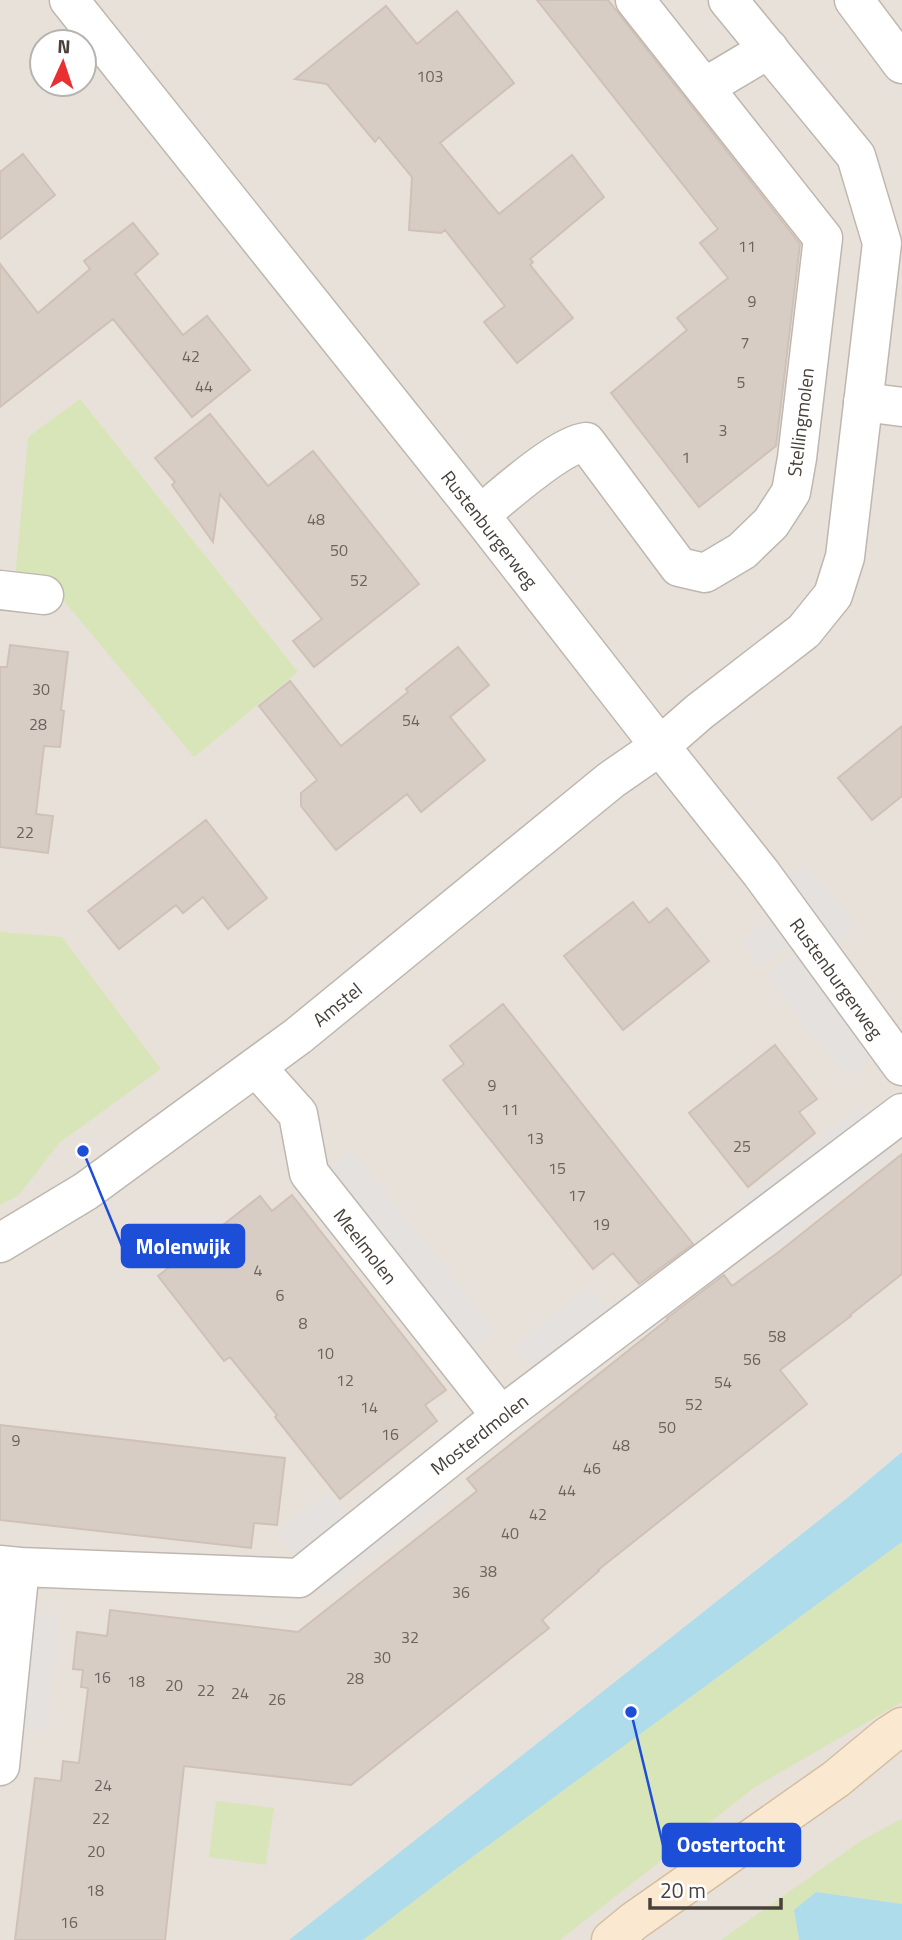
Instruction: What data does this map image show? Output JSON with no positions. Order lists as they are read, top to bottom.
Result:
{
  "streets": {
    "street": [
      "Stellingmolen",
      "Rustenburgerweg",
      "Amstel",
      "Meelmolen",
      "Mosterdmolen"
    ]
  },
  "crossings": [
    ["Stellingmolen", "Rustenburgerweg"],
    ["Rustenburgerweg", "Amstel"],
    ["Amstel", "Meelmolen"],
    ["Meelmolen", "Mosterdmolen"]
  ],
  "places": ["Molenwijk", "Oostertocht"],
  "house_numbers": [
    "103",
    "11",
    "9",
    "7",
    "42",
    "5",
    "44",
    "3",
    "1",
    "48",
    "50",
    "52",
    "30",
    "54",
    "28",
    "22",
    "9",
    "11",
    "13",
    "25",
    "15",
    "17",
    "19",
    "4",
    "6",
    "8",
    "58",
    "10",
    "56",
    "12",
    "54",
    "52",
    "14",
    "50",
    "16",
    "9",
    "48",
    "46",
    "44",
    "42",
    "40",
    "38",
    "36",
    "32",
    "30",
    "16",
    "28",
    "18",
    "20",
    "22",
    "24",
    "26",
    "24",
    "22",
    "20",
    "18",
    "16"
  ],
  "scale_bar": "20 m",
  "north": "top"
}
